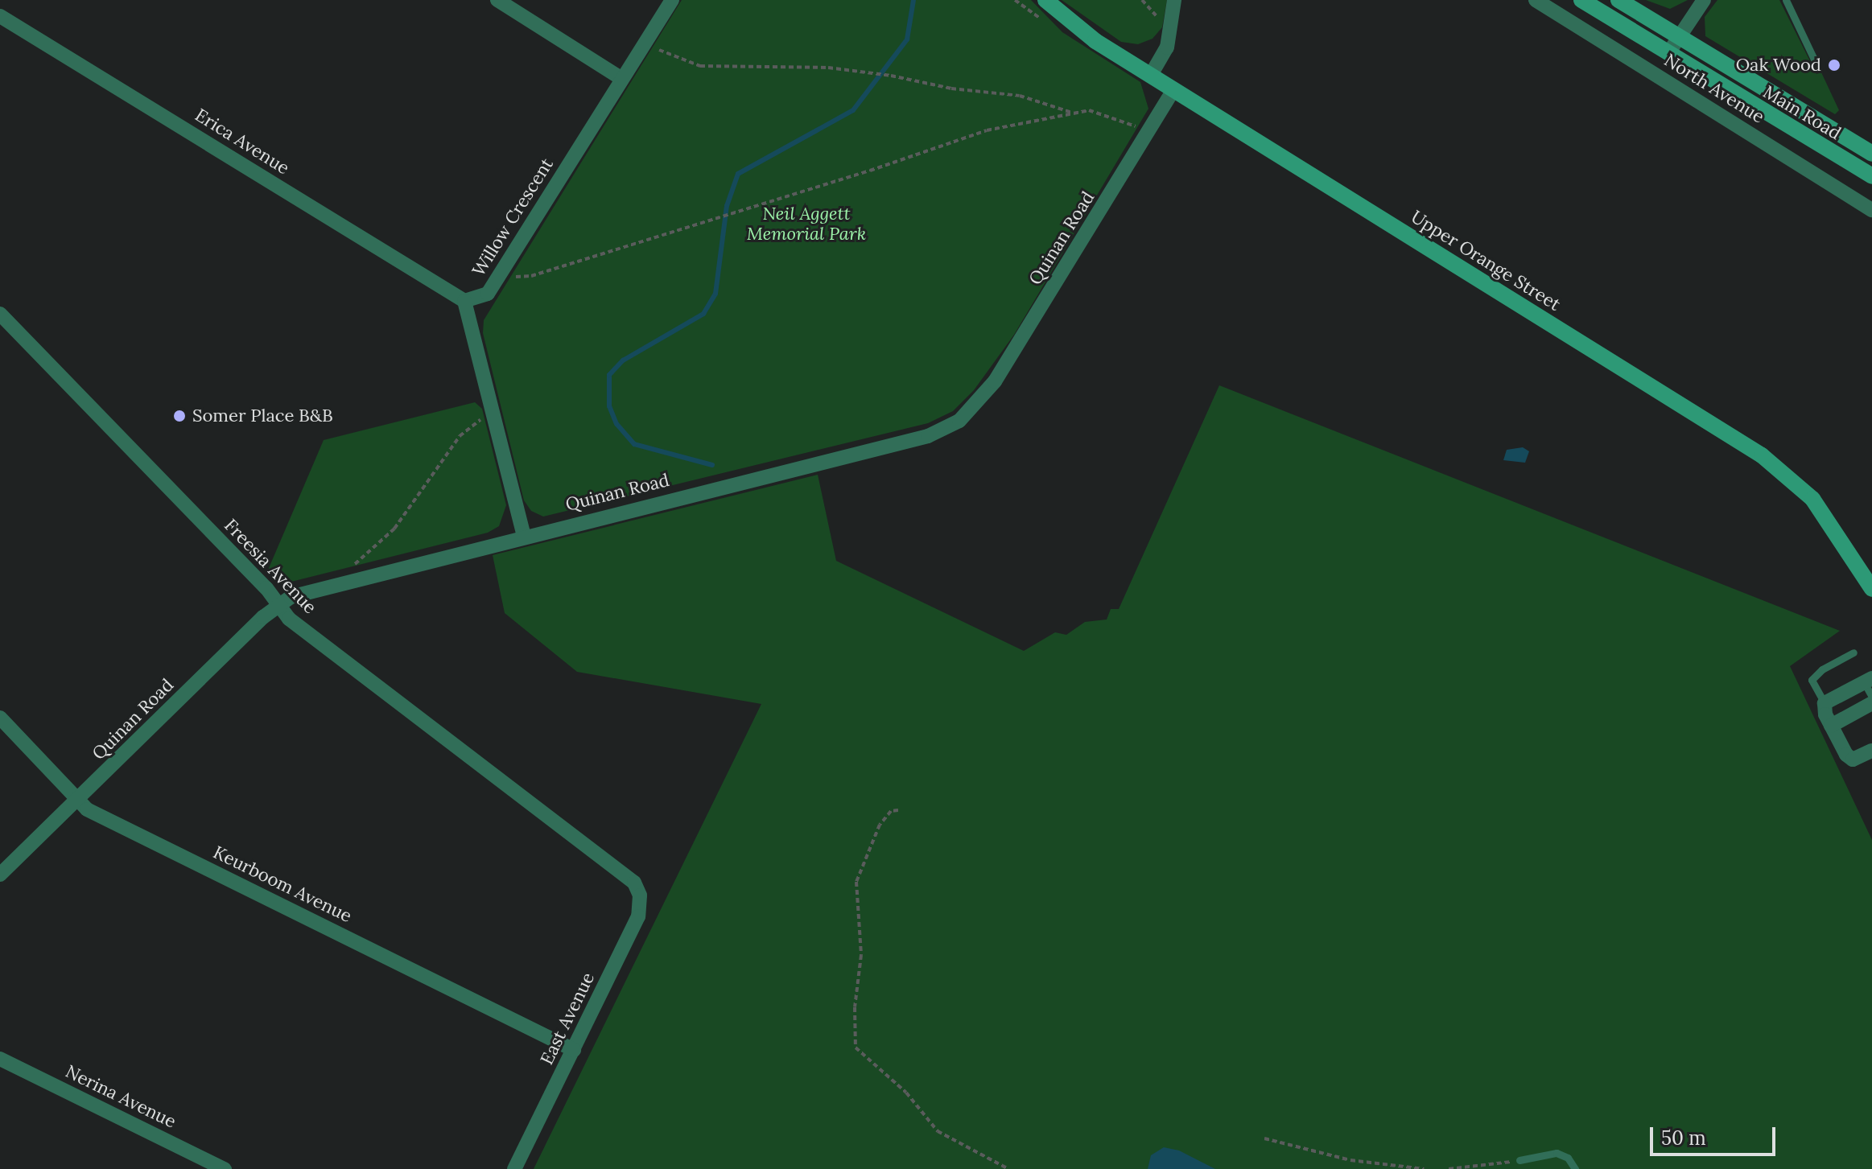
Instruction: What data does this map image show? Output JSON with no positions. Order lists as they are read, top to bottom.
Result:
{
  "streets": {
    "street": [
      "North Avenue",
      "Main Road",
      "Erica Avenue",
      "Willow Crescent",
      "Quinan Road",
      "Upper Orange Street",
      "Freesia Avenue",
      "Keurboom Avenue",
      "East Avenue",
      "Nerina Avenue"
    ]
  },
  "crossings": [
    ["Erica Avenue", "Willow Crescent"],
    ["Quinan Road", "Upper Orange Street"],
    ["Quinan Road", "Freesia Avenue"],
    ["Quinan Road", "Keurboom Avenue"],
    ["Freesia Avenue", "East Avenue"],
    ["Keurboom Avenue", "East Avenue"]
  ],
  "parks": ["Neil Aggett Memorial Park"],
  "places": ["Oak Wood", "Somer Place B&B"],
  "scale_bar": "50 m"
}
